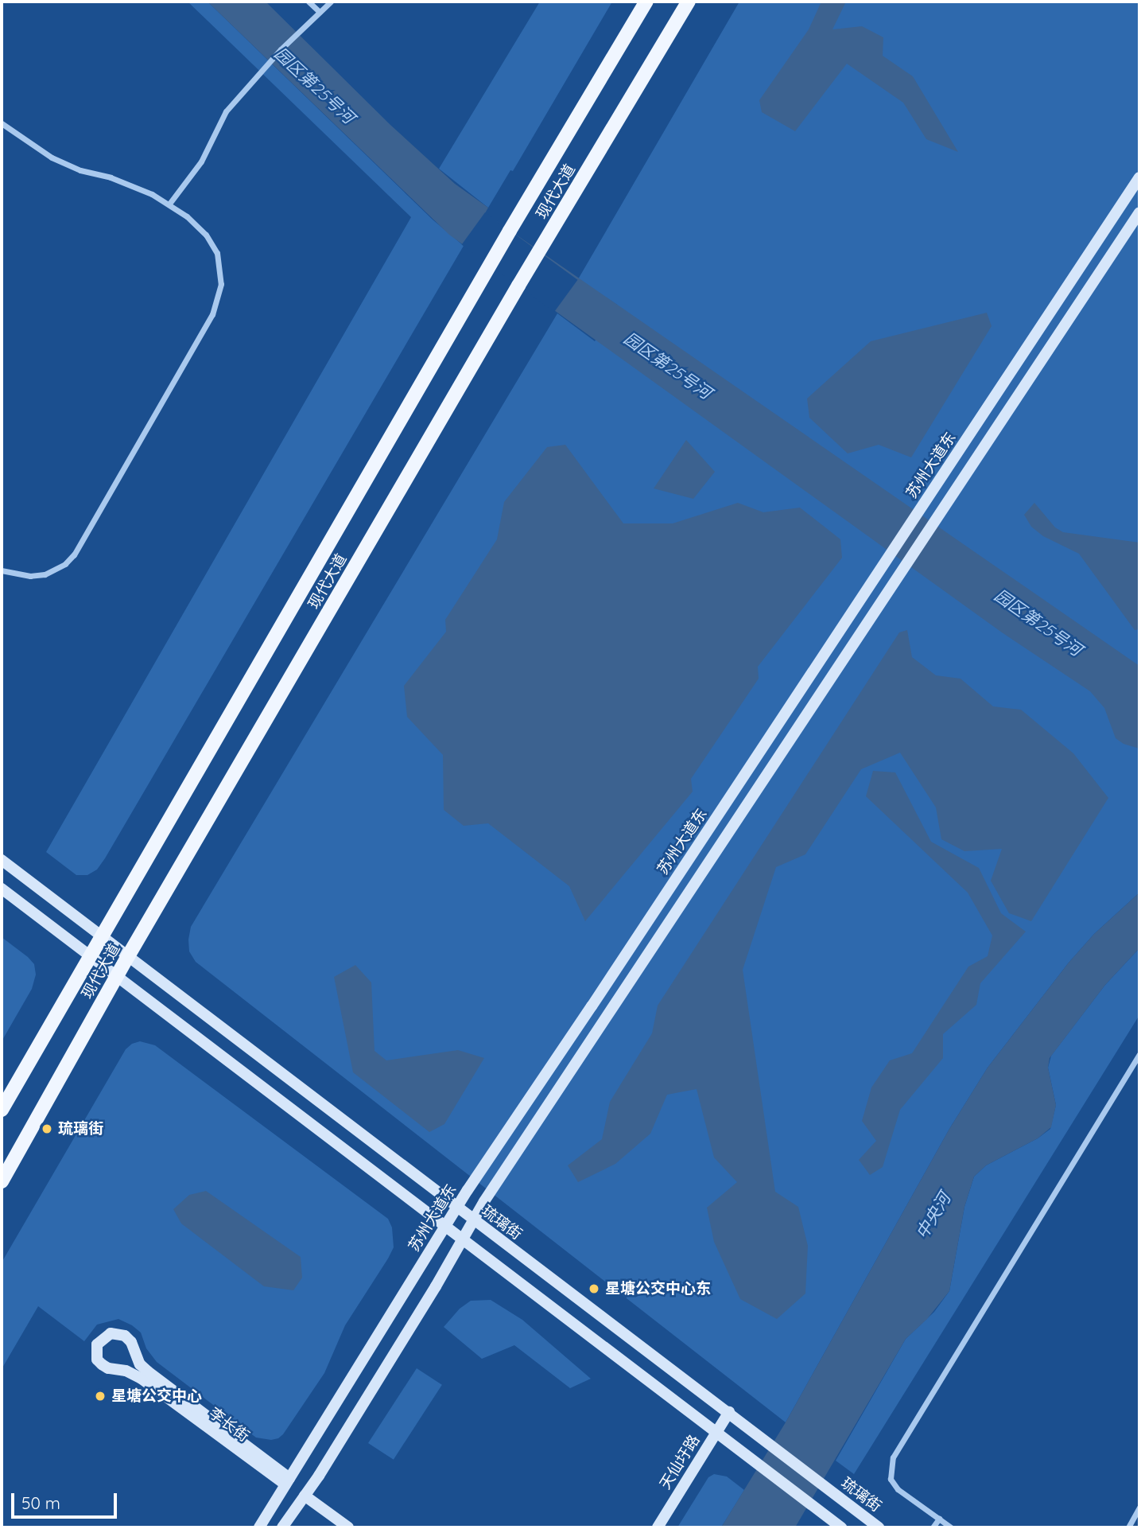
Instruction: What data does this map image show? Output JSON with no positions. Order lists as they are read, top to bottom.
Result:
{
  "streets": {
    "main road": [
      "现代大道",
      "苏州大道东",
      "琉璃街",
      "李长街",
      "天仙圩路"
    ]
  },
  "crossings": [
    ["现代大道", "琉璃街"],
    ["苏州大道东", "琉璃街"],
    ["苏州大道东", "李长街"],
    ["琉璃街", "天仙圩路"]
  ],
  "water": ["园区第25号河", "中央河"],
  "places": ["琉璃街", "星塘公交中心东", "星塘公交中心"],
  "scale_bar": "50 m"
}
